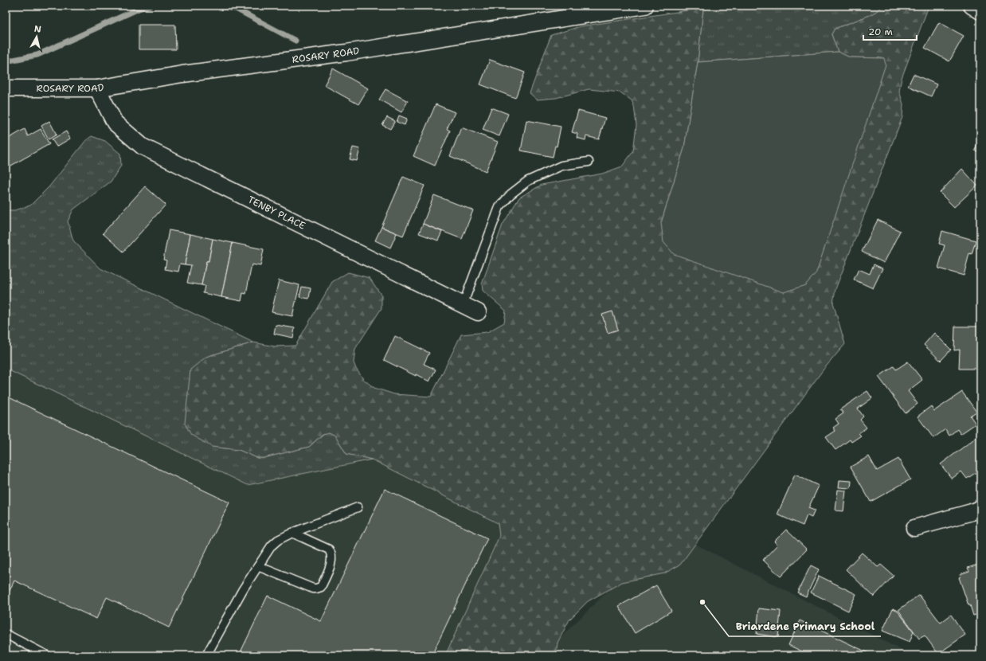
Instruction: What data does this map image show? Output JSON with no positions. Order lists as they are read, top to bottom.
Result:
{
  "streets": {
    "street": ["ROSARY ROAD", "TENBY PLACE"]
  },
  "crossings": [
    ["ROSARY ROAD", "TENBY PLACE"]
  ],
  "places": ["Briardene Primary School"],
  "scale_bar": "20 m",
  "north": "top"
}
